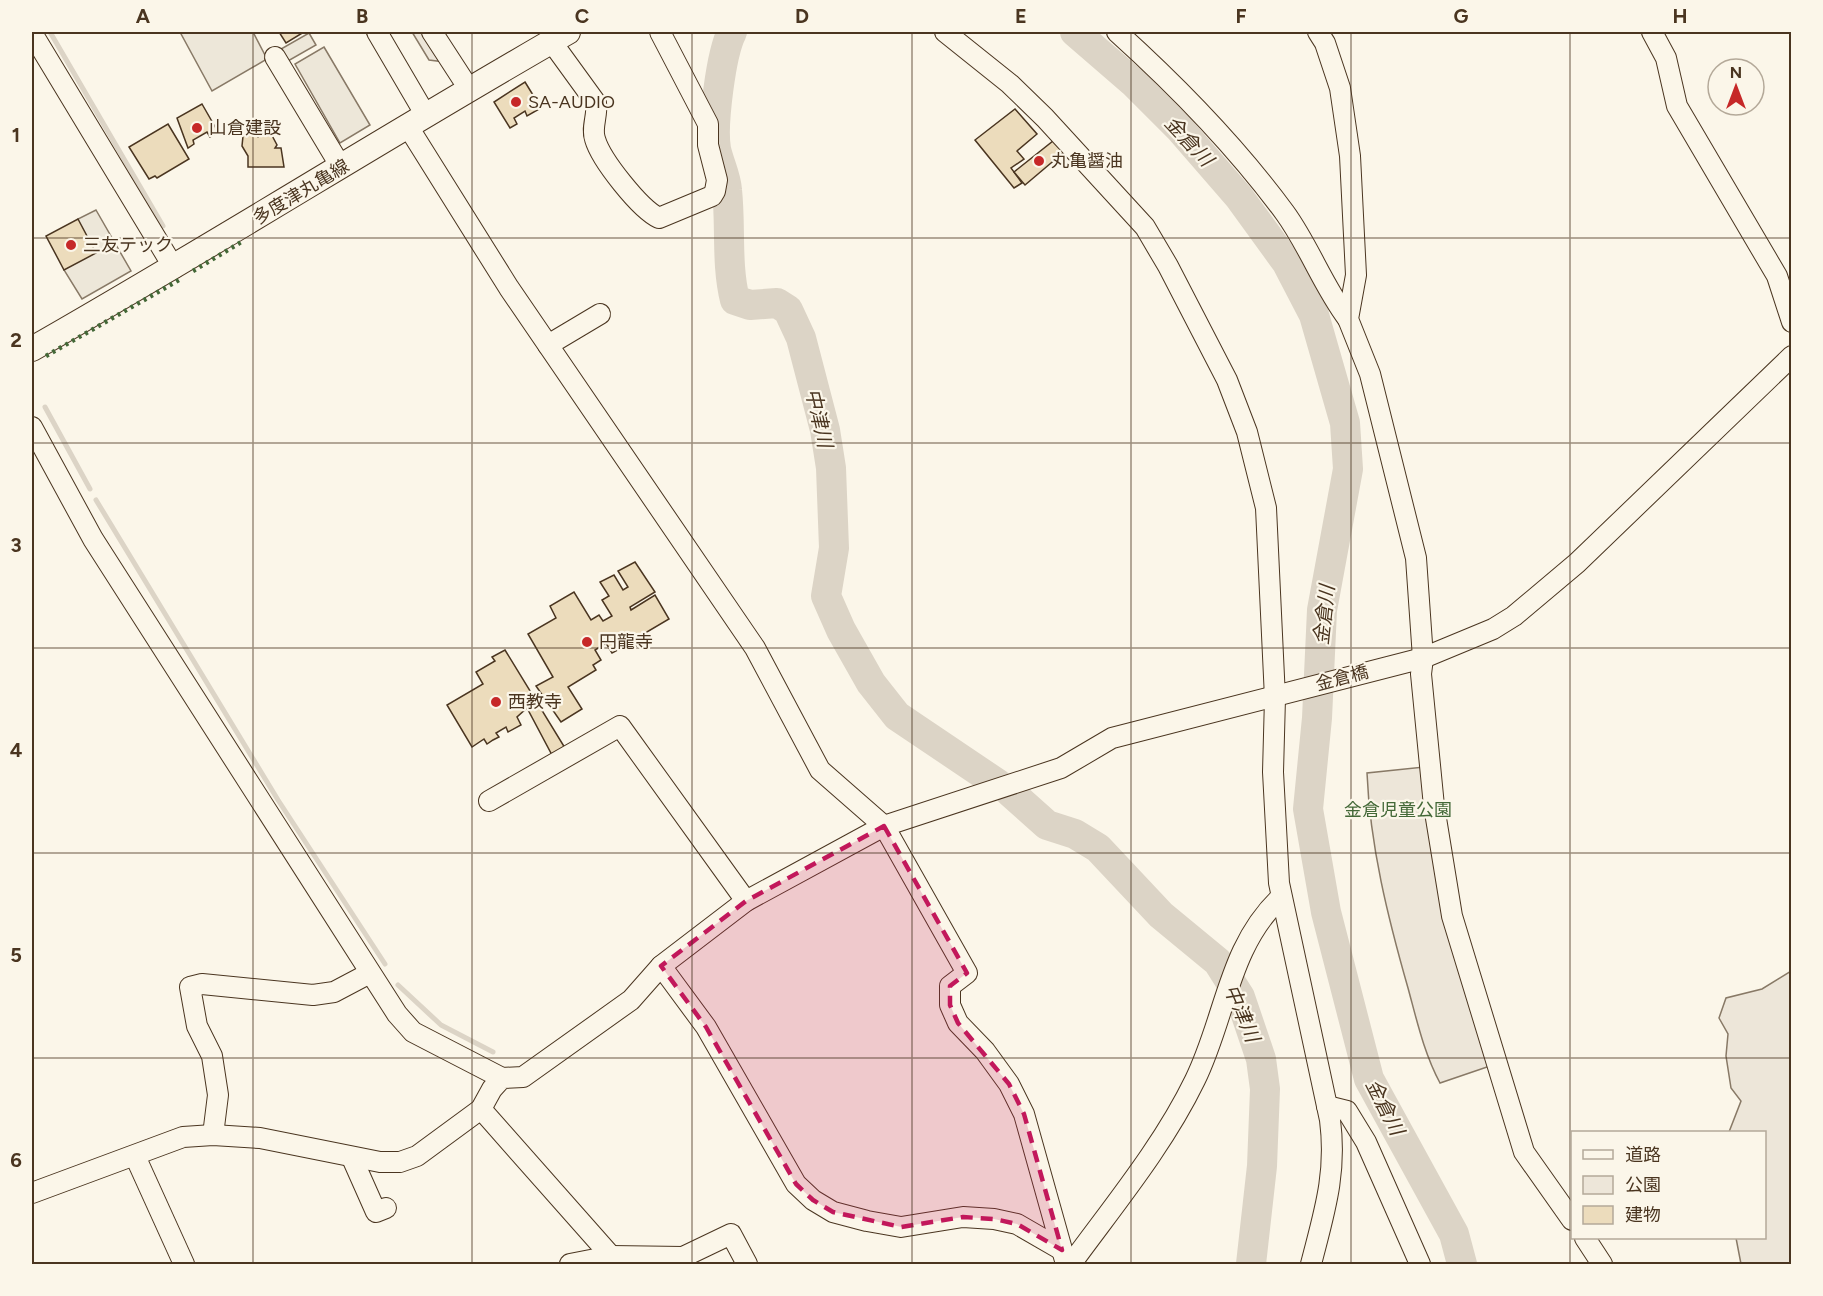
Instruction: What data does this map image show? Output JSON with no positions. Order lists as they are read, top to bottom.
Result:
{
  "streets": {
    "main road": ["多度津丸亀線"],
    "street": ["金倉橋"]
  },
  "water": ["金倉川", "中津川"],
  "parks": ["金倉児童公園"],
  "places": [
    "SA-AUDIO",
    "山倉建設",
    "丸亀醤油",
    "三友テック",
    "円龍寺",
    "西教寺"
  ],
  "legend": ["道路", "公園", "建物"],
  "north": "top",
  "grid": {
    "columns": [
      "A",
      "B",
      "C",
      "D",
      "E",
      "F",
      "G",
      "H"
    ],
    "rows": [
      "1",
      "2",
      "3",
      "4",
      "5",
      "6"
    ]
  }
}
